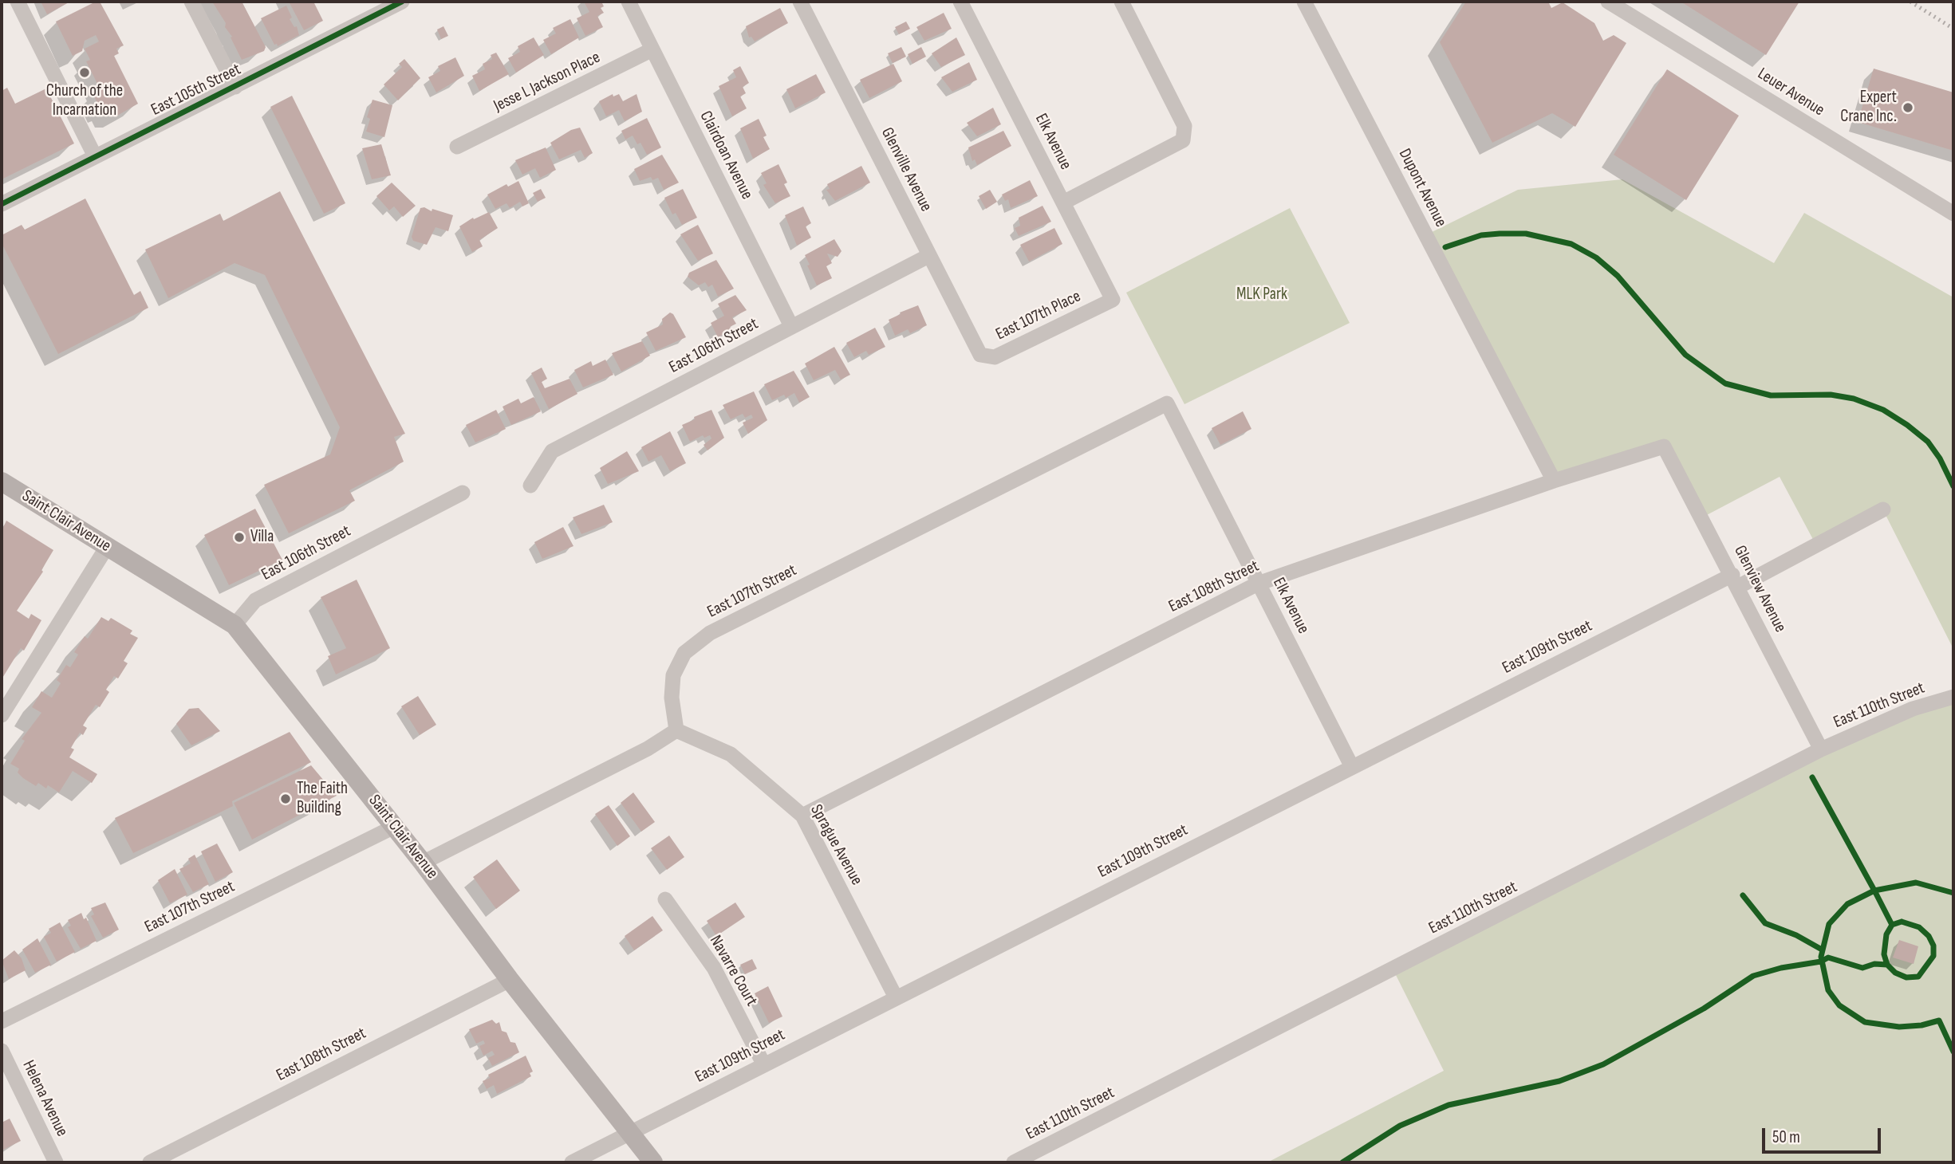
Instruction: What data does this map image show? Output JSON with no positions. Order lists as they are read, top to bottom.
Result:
{
  "streets": {
    "main road": ["Saint Clair Avenue"],
    "street": [
      "Jesse L Jackson Place",
      "East 105th Street",
      "Leuer Avenue",
      "Elk Avenue",
      "Clairdoan Avenue",
      "Glenville Avenue",
      "Dupont Avenue",
      "East 107th Place",
      "East 106th Street",
      "East 108th Street",
      "Glenview Avenue",
      "East 107th Street",
      "East 109th Street",
      "East 110th Street",
      "Sprague Avenue",
      "Navarre Court",
      "Helena Avenue"
    ]
  },
  "crossings": [
    ["Jesse L Jackson Place", "Clairdoan Avenue"],
    ["Elk Avenue", "East 107th Place"],
    ["Elk Avenue", "East 108th Street"],
    ["Elk Avenue", "East 107th Street"],
    ["Elk Avenue", "East 109th Street"],
    ["Clairdoan Avenue", "East 106th Street"],
    ["Glenville Avenue", "East 107th Place"],
    ["Glenville Avenue", "East 106th Street"],
    ["Dupont Avenue", "East 108th Street"],
    ["East 106th Street", "Saint Clair Avenue"],
    ["Saint Clair Avenue", "East 108th Street"],
    ["Saint Clair Avenue", "East 107th Street"],
    ["Saint Clair Avenue", "East 109th Street"],
    ["East 108th Street", "Glenview Avenue"],
    ["East 108th Street", "Sprague Avenue"],
    ["Glenview Avenue", "East 109th Street"],
    ["Glenview Avenue", "East 110th Street"],
    ["East 107th Street", "Sprague Avenue"],
    ["East 109th Street", "Sprague Avenue"],
    ["East 109th Street", "Navarre Court"]
  ],
  "parks": ["MLK Park"],
  "places": [
    "Church of the Incarnation",
    "Expert Crane Inc.",
    "Villa",
    "The Faith Building"
  ],
  "scale_bar": "50 m"
}
